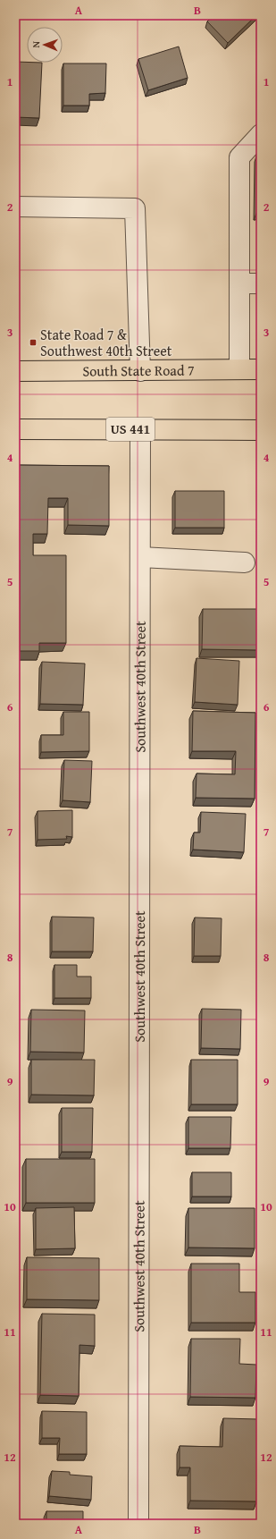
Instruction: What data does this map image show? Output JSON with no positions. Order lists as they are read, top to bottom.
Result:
{
  "streets": {
    "main road": ["South State Road 7", "US 441"],
    "street": ["Southwest 40th Street"]
  },
  "crossings": [
    ["US 441", "Southwest 40th Street"]
  ],
  "places": {
    "transit": ["State Road 7 & Southwest 40th Street"]
  },
  "north": "left",
  "grid": {
    "columns": ["A", "B"],
    "rows": [
      "1",
      "2",
      "3",
      "4",
      "5",
      "6",
      "7",
      "8",
      "9",
      "10",
      "11",
      "12"
    ]
  }
}
